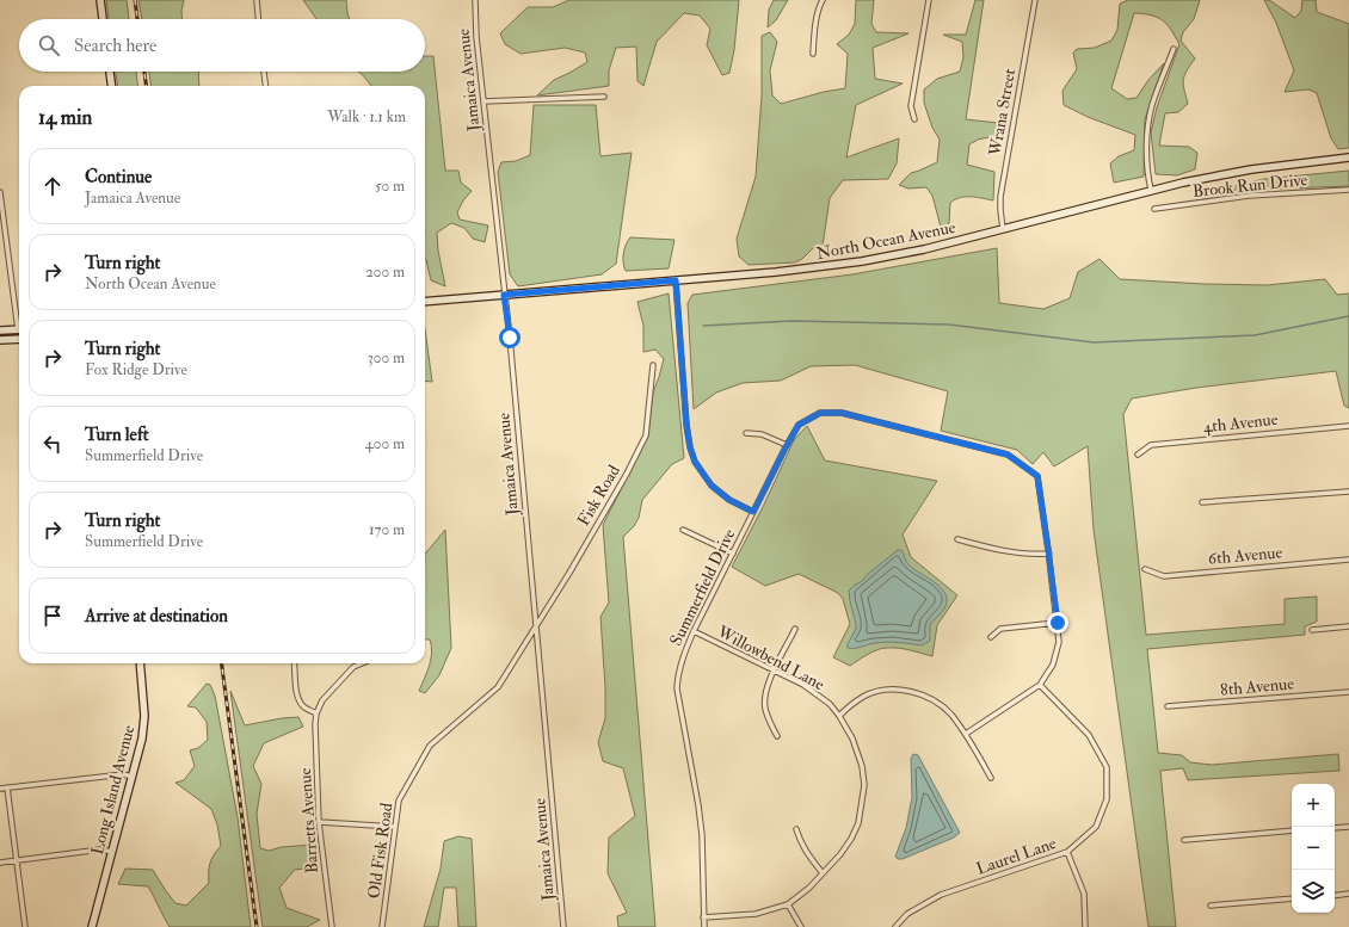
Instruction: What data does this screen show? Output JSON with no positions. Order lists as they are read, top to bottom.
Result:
{
  "streets": {
    "main road": ["North Ocean Avenue", "Long Island Avenue"],
    "street": [
      "Jamaica Avenue",
      "Wrana Street",
      "Brook Run Drive",
      "4th Avenue",
      "Fisk Road",
      "6th Avenue",
      "Summerfield Drive",
      "Willowbend Lane",
      "8th Avenue",
      "Barretts Avenue",
      "Old Fisk Road",
      "Laurel Lane"
    ]
  },
  "crossings": [
    ["Jamaica Avenue", "North Ocean Avenue"],
    ["Jamaica Avenue", "Fisk Road"],
    ["Jamaica Avenue", "Old Fisk Road"],
    ["Wrana Street", "North Ocean Avenue"],
    ["Fisk Road", "Old Fisk Road"],
    ["Summerfield Drive", "Willowbend Lane"],
    ["Summerfield Drive", "Laurel Lane"]
  ],
  "page": {
    "search": "Search here",
    "heading": ["14 min", "Walk · 1.1 km"],
    "list": [
      ["Continue", "Jamaica Avenue", "50 m"],
      ["Turn right", "North Ocean Avenue", "200 m"],
      ["Turn right", "Fox Ridge Drive", "300 m"],
      ["Turn left", "Summerfield Drive", "400 m"],
      ["Turn right", "Summerfield Drive", "170 m"],
      "Arrive at destination"
    ],
    "map_buttons": ["+", "−"]
  }
}
